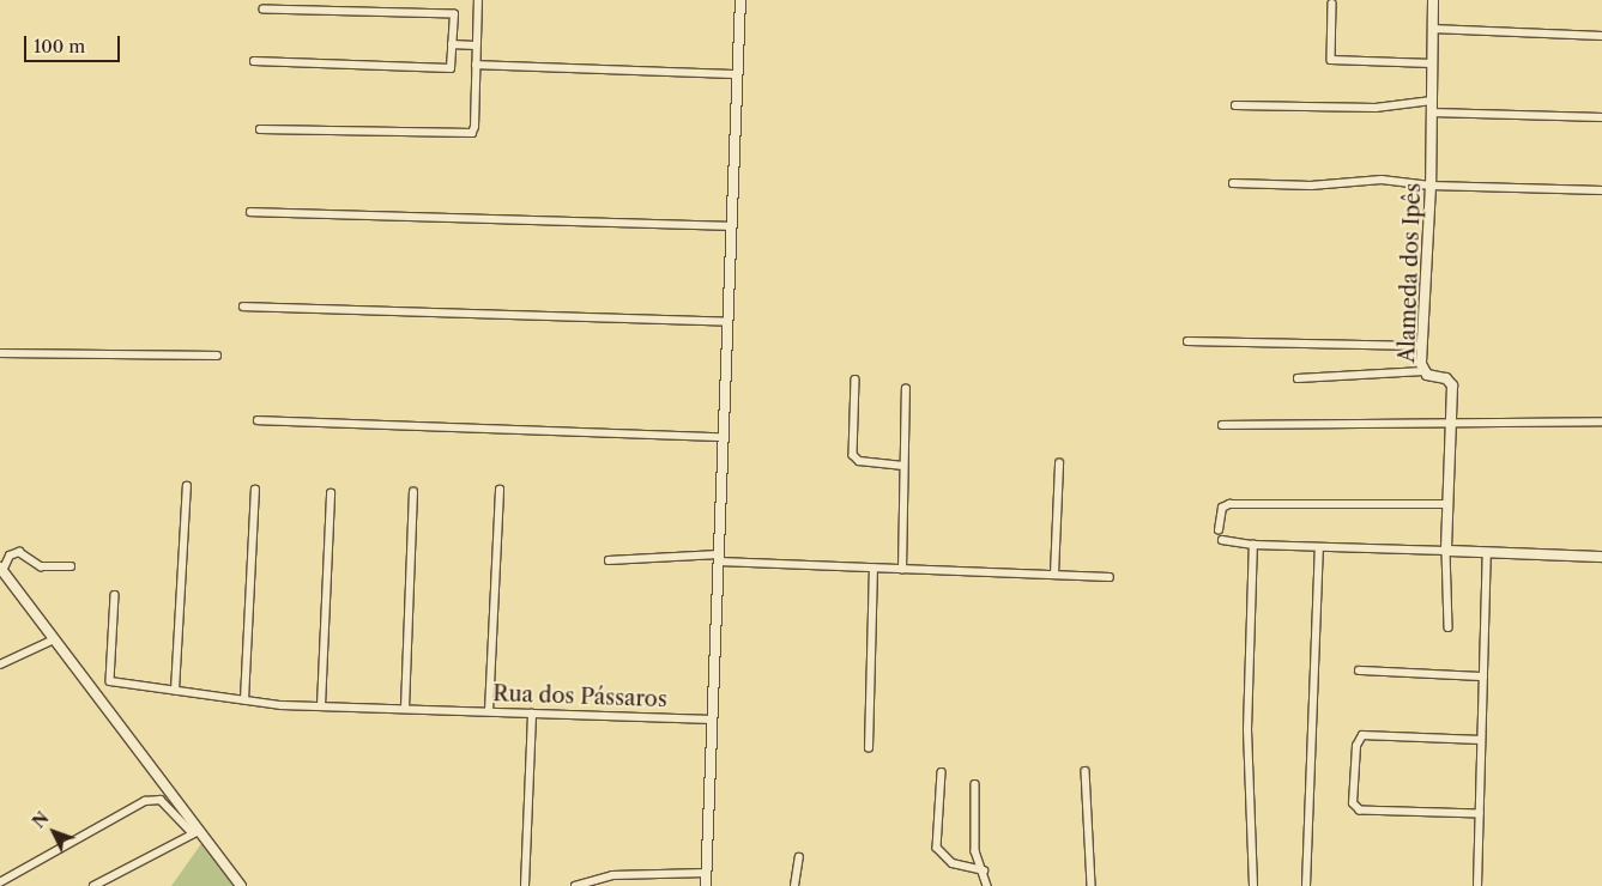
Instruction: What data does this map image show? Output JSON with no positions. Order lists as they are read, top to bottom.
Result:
{
  "streets": {
    "street": ["Alameda dos Ipês", "Rua dos Pássaros"]
  },
  "scale_bar": "100 m",
  "north": "top left"
}
